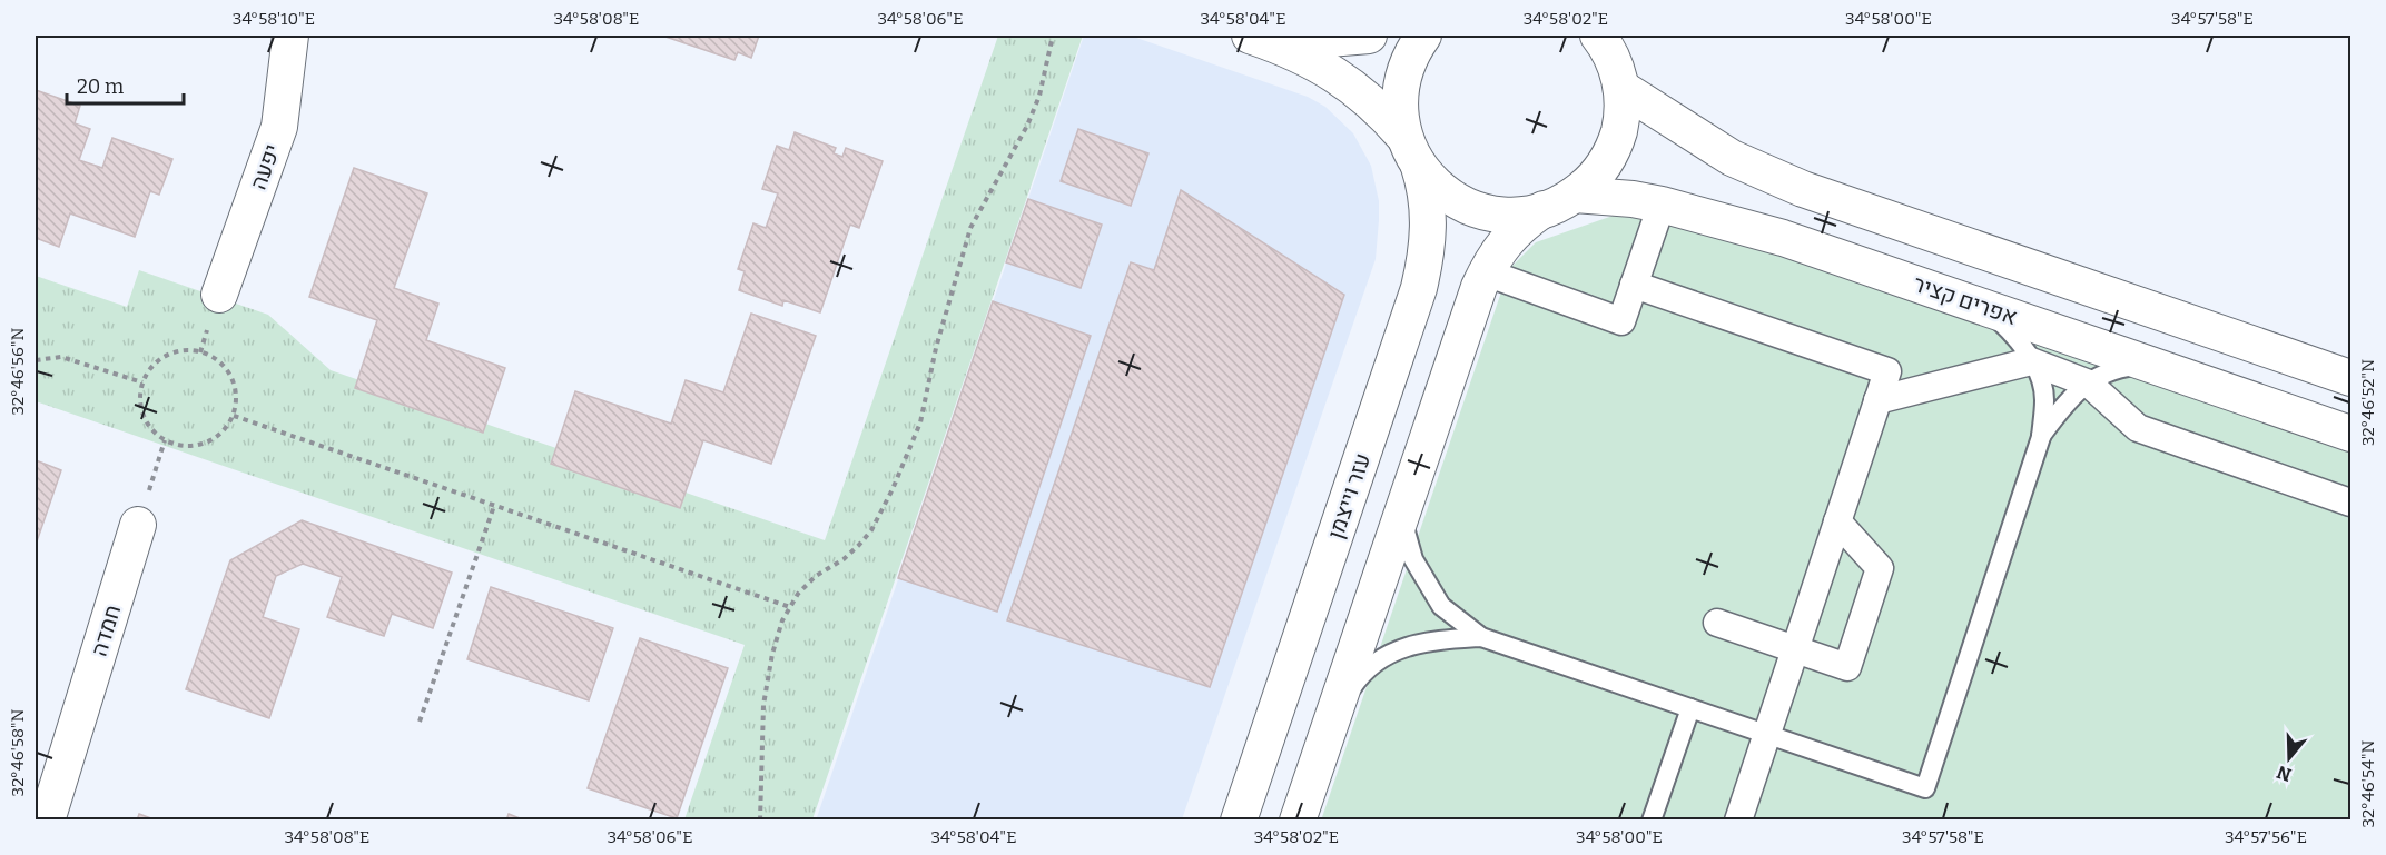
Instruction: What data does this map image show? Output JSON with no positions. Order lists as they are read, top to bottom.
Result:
{
  "streets": {
    "street": [
      "יפעה",
      "אפרים קציר",
      "עזר וייצמן",
      "חמדה"
    ]
  },
  "scale_bar": "20 m",
  "north": "bottom",
  "coordinates": [
    "34°58'10\"E",
    "34°58'08\"E",
    "34°58'06\"E",
    "34°58'04\"E",
    "34°58'02\"E",
    "34°58'00\"E",
    "34°57'58\"E",
    "32°46'56\"N",
    "32°46'52\"N",
    "32°46'58\"N",
    "32°46'54\"N",
    "34°57'56\"E"
  ]
}
